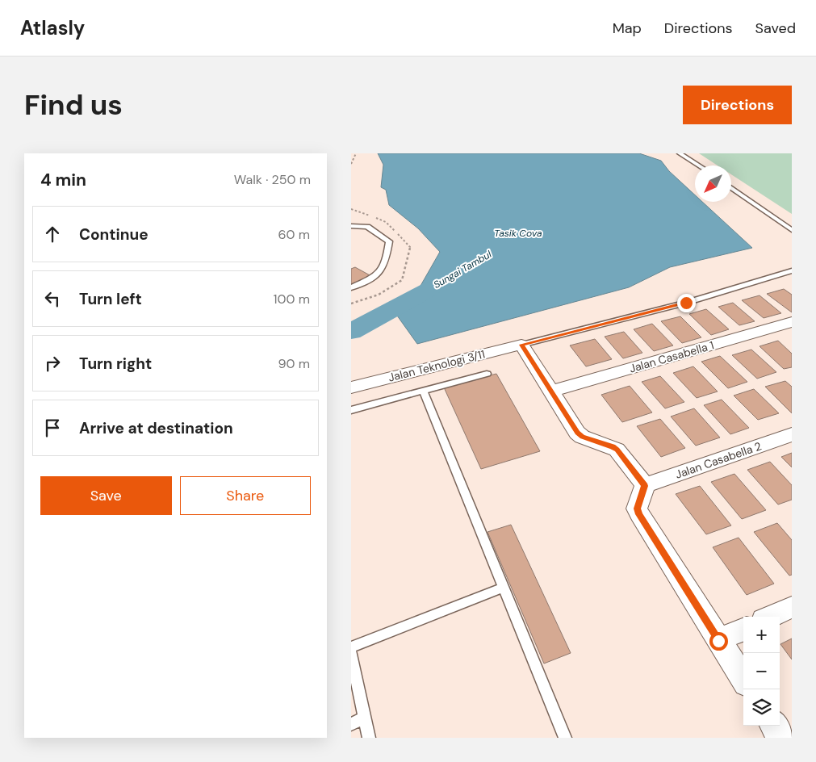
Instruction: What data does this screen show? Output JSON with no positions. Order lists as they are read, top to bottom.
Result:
{
  "streets": {
    "street": ["Jalan Casabella 1", "Jalan Teknologi 3/11", "Jalan Casabella 2"]
  },
  "water": ["Tasik Cova", "Sungai Tambul"],
  "north": "bottom left",
  "page": {
    "header": "Atlasly",
    "nav": ["Map", "Directions", "Saved"],
    "buttons": [
      "Directions",
      ["Save", "Share"]
    ],
    "title": "Find us",
    "heading": ["4 min", "Walk · 250 m"],
    "list": [
      ["Continue", "60 m"],
      ["Turn left", "100 m"],
      ["Turn right", "90 m"],
      "Arrive at destination"
    ],
    "map_buttons": ["+", "−"]
  }
}
